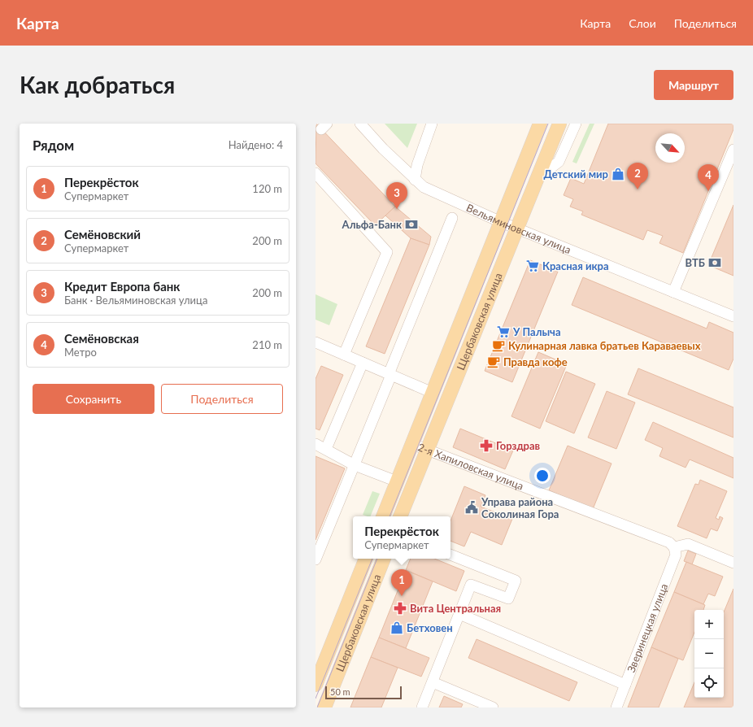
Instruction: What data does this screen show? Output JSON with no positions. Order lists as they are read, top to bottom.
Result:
{
  "streets": {
    "main road": ["Щербаковская улица"],
    "street": ["Вельяминовская улица", "2-я Хапиловская улица", "Зверинецкая улица"]
  },
  "crossings": [
    ["Вельяминовская улица", "Щербаковская улица"],
    ["Щербаковская улица", "2-я Хапиловская улица"],
    ["2-я Хапиловская улица", "Зверинецкая улица"]
  ],
  "places": {
    "shop": ["Детский мир", "Бетховен"],
    "bank": ["Альфа-Банк", "ВТБ"],
    "supermarket": ["Красная икра", "У Палыча"],
    "cafe": ["Кулинарная лавка братьев Караваевых", "Правда кофе"],
    "pharmacy": ["Горздрав", "Вита Центральная"],
    "public building": ["Управа района Соколиная Гора"]
  },
  "scale_bar": "50 m",
  "north": "bottom right",
  "page": {
    "header": "Карта",
    "nav": ["Карта", "Слои", "Поделиться"],
    "buttons": [
      "Маршрут",
      ["Сохранить", "Поделиться"]
    ],
    "title": "Как добраться",
    "heading": ["Рядом", "Найдено: 4"],
    "pins": [
      "2",
      "4",
      "3",
      "1"
    ],
    "list": [
      {
        "mark": "1",
        "name": "Перекрёсток",
        "note": "Супермаркет",
        "value": "120 m"
      },
      {
        "mark": "2",
        "name": "Семёновский",
        "note": "Супермаркет",
        "value": "200 m"
      },
      {
        "mark": "3",
        "name": "Кредит Европа банк",
        "note": "Банк · Вельяминовская улица",
        "value": "200 m"
      },
      {
        "mark": "4",
        "name": "Семёновская",
        "note": "Метро",
        "value": "210 m"
      }
    ],
    "popup": ["Перекрёсток", "Супермаркет"],
    "map_buttons": ["+", "−"],
    "scale": "50 m"
  }
}
